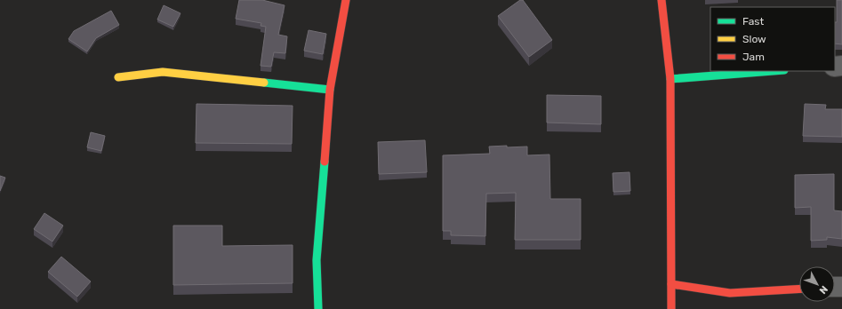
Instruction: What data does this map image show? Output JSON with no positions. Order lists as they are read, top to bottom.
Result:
{
  "legend": ["Fast", "Slow", "Jam"],
  "north": "bottom right"
}
